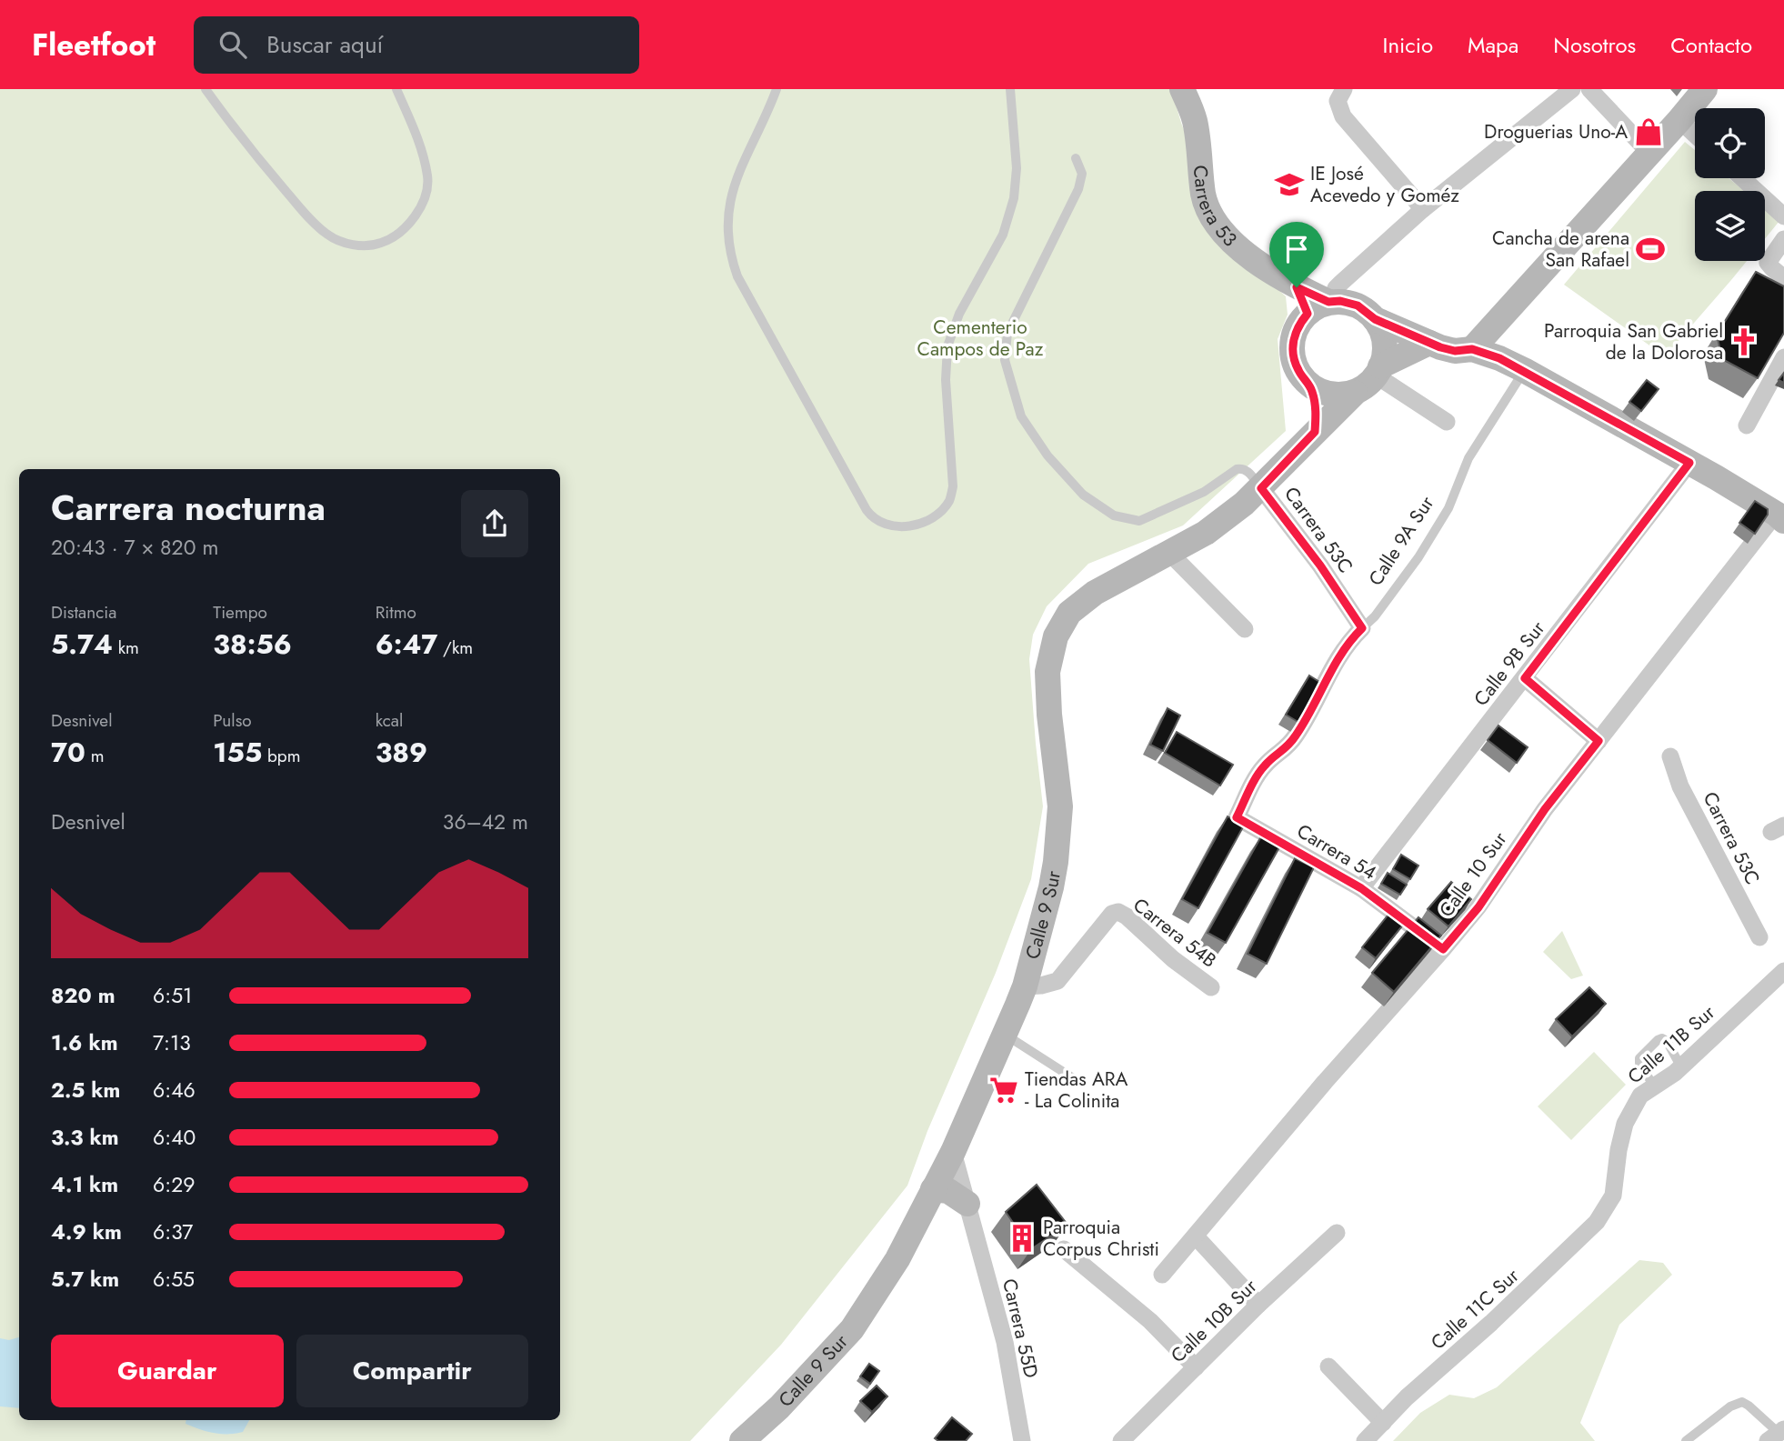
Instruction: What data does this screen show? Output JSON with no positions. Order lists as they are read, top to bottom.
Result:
{
  "streets": {
    "main road": ["Carrera 53", "Calle 9 Sur"],
    "street": [
      "Carrera 53C",
      "Calle 9A Sur",
      "Calle 9B Sur",
      "Carrera 54",
      "Calle 10 Sur",
      "Carrera 54B",
      "Calle 11B Sur",
      "Calle 11C Sur",
      "Calle 10B Sur",
      "Carrera 55D"
    ]
  },
  "crossings": [
    ["Carrera 53", "Calle 9 Sur"],
    ["Carrera 53C", "Calle 9A Sur"],
    ["Carrera 53C", "Calle 9 Sur"],
    ["Calle 9A Sur", "Carrera 54"],
    ["Calle 9B Sur", "Carrera 54"],
    ["Carrera 54", "Calle 10 Sur"],
    ["Calle 9 Sur", "Carrera 54B"],
    ["Calle 9 Sur", "Carrera 55D"],
    ["Calle 11B Sur", "Calle 11C Sur"]
  ],
  "parks": ["Cementerio Campos de Paz"],
  "places": {
    "shop": ["Droguerias Uno-A"],
    "school or university": ["IE José Acevedo y Goméz"],
    "sports": ["Cancha de arena San Rafael"],
    "church": ["Parroquia San Gabriel de la Dolorosa"],
    "supermarket": ["Tiendas ARA - La Colinita"],
    "building": ["Parroquia Corpus Christi"]
  },
  "page": {
    "header": "Fleetfoot",
    "search": "Buscar aquí",
    "nav": [
      "Inicio",
      "Mapa",
      "Nosotros",
      "Contacto"
    ],
    "heading": ["Carrera nocturna", "20:43 · 7 × 820 m"],
    "stats": [
      ["Distancia", "5.74 km"],
      ["Tiempo", "38:56"],
      ["Ritmo", "6:47 /km"],
      ["Desnivel", "70 m"],
      ["Pulso", "155 bpm"],
      ["kcal", "389"]
    ],
    "chart": ["Desnivel", "36–42 m"],
    "list": [
      {
        "name": "820 m",
        "note": "6:51"
      },
      {
        "name": "1.6 km",
        "note": "7:13"
      },
      {
        "name": "2.5 km",
        "note": "6:46"
      },
      {
        "name": "3.3 km",
        "note": "6:40"
      },
      {
        "name": "4.1 km",
        "note": "6:29"
      },
      {
        "name": "4.9 km",
        "note": "6:37"
      },
      {
        "name": "5.7 km",
        "note": "6:55"
      }
    ],
    "buttons": ["Guardar", "Compartir"]
  }
}
